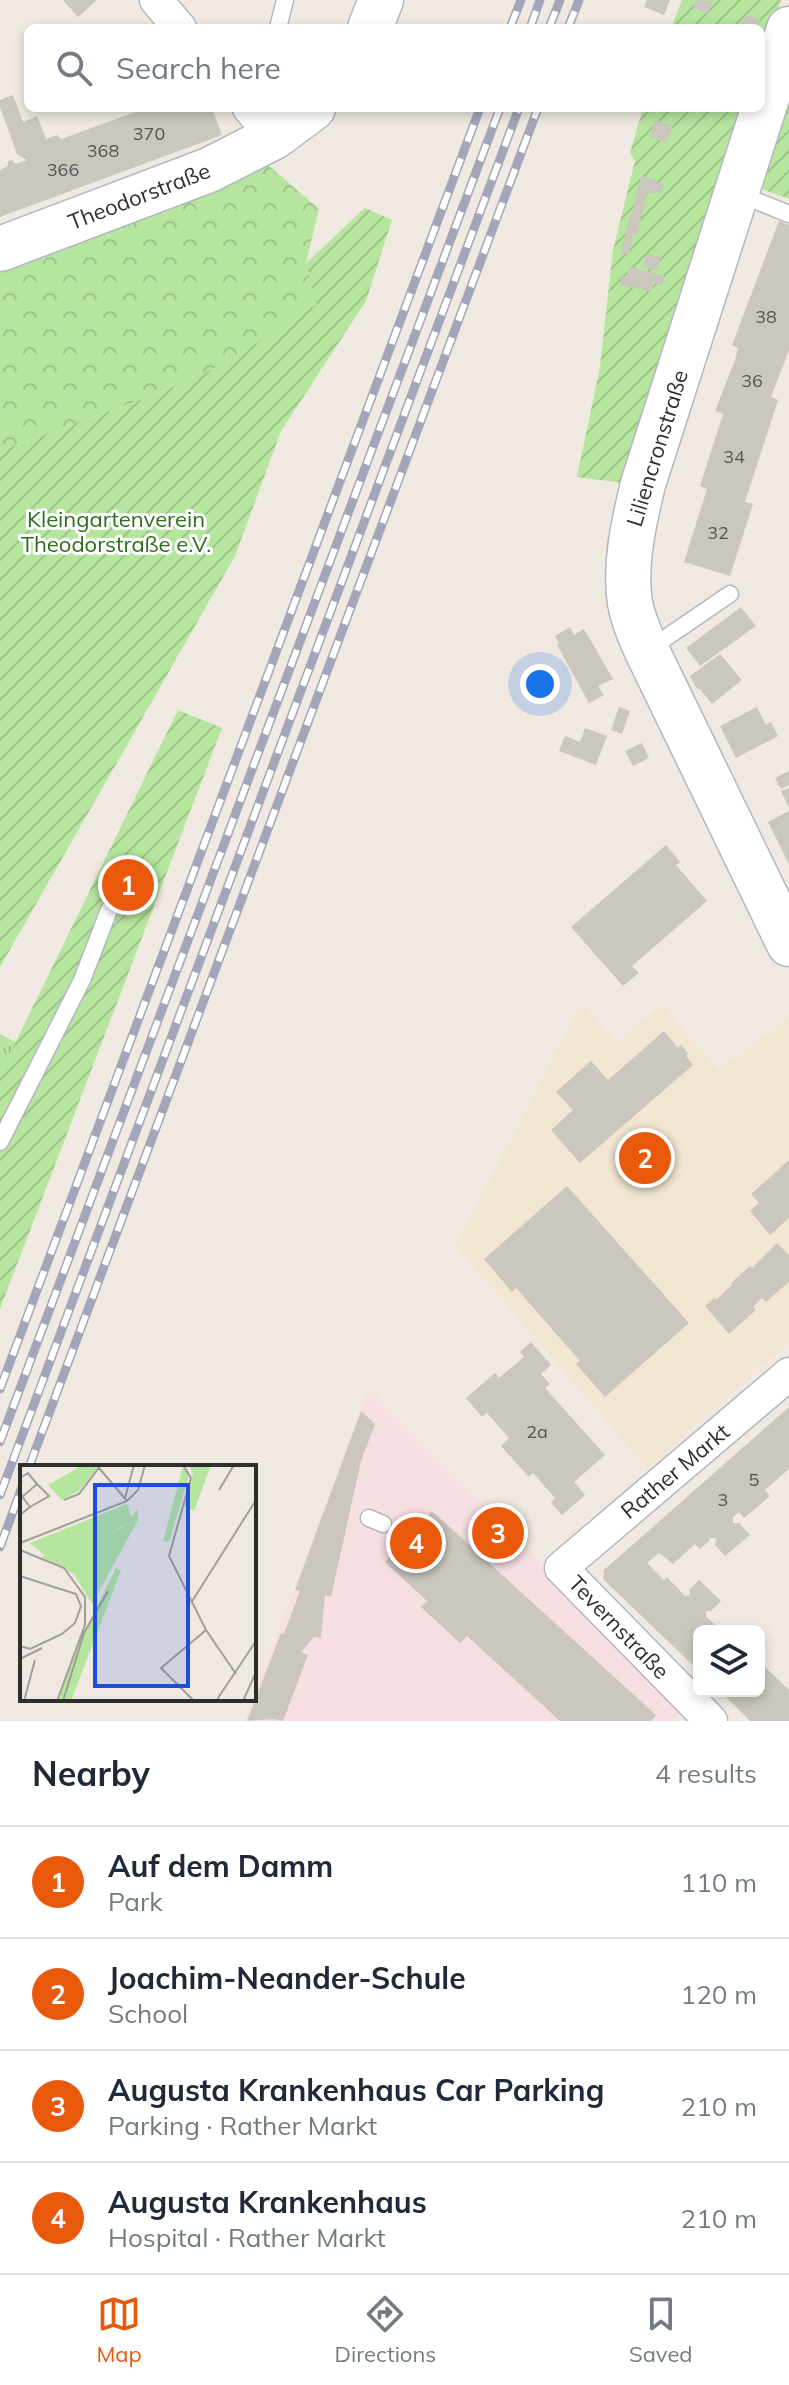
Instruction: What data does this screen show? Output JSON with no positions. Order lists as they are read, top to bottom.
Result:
{
  "streets": {
    "main road": ["Theodorstraße", "Liliencronstraße"],
    "street": ["Rather Markt", "Tevernstraße"]
  },
  "crossings": [
    ["Rather Markt", "Tevernstraße"]
  ],
  "parks": ["Kleingartenverein Theodorstraße e.V."],
  "house_numbers": [
    "370",
    "368",
    "366",
    "38",
    "36",
    "34",
    "32",
    "2a",
    "5",
    "3"
  ],
  "page": {
    "search": "Search here",
    "pins": [
      "1",
      "2",
      "3",
      "4"
    ],
    "heading": ["Nearby", "4 results"],
    "list": [
      {
        "mark": "1",
        "name": "Auf dem Damm",
        "note": "Park",
        "value": "110 m"
      },
      {
        "mark": "2",
        "name": "Joachim-Neander-Schule",
        "note": "School",
        "value": "120 m"
      },
      {
        "mark": "3",
        "name": "Augusta Krankenhaus Car Parking",
        "note": "Parking · Rather Markt",
        "value": "210 m"
      },
      {
        "mark": "4",
        "name": "Augusta Krankenhaus",
        "note": "Hospital · Rather Markt",
        "value": "210 m"
      }
    ],
    "nav": ["Map", "Directions", "Saved"]
  }
}
